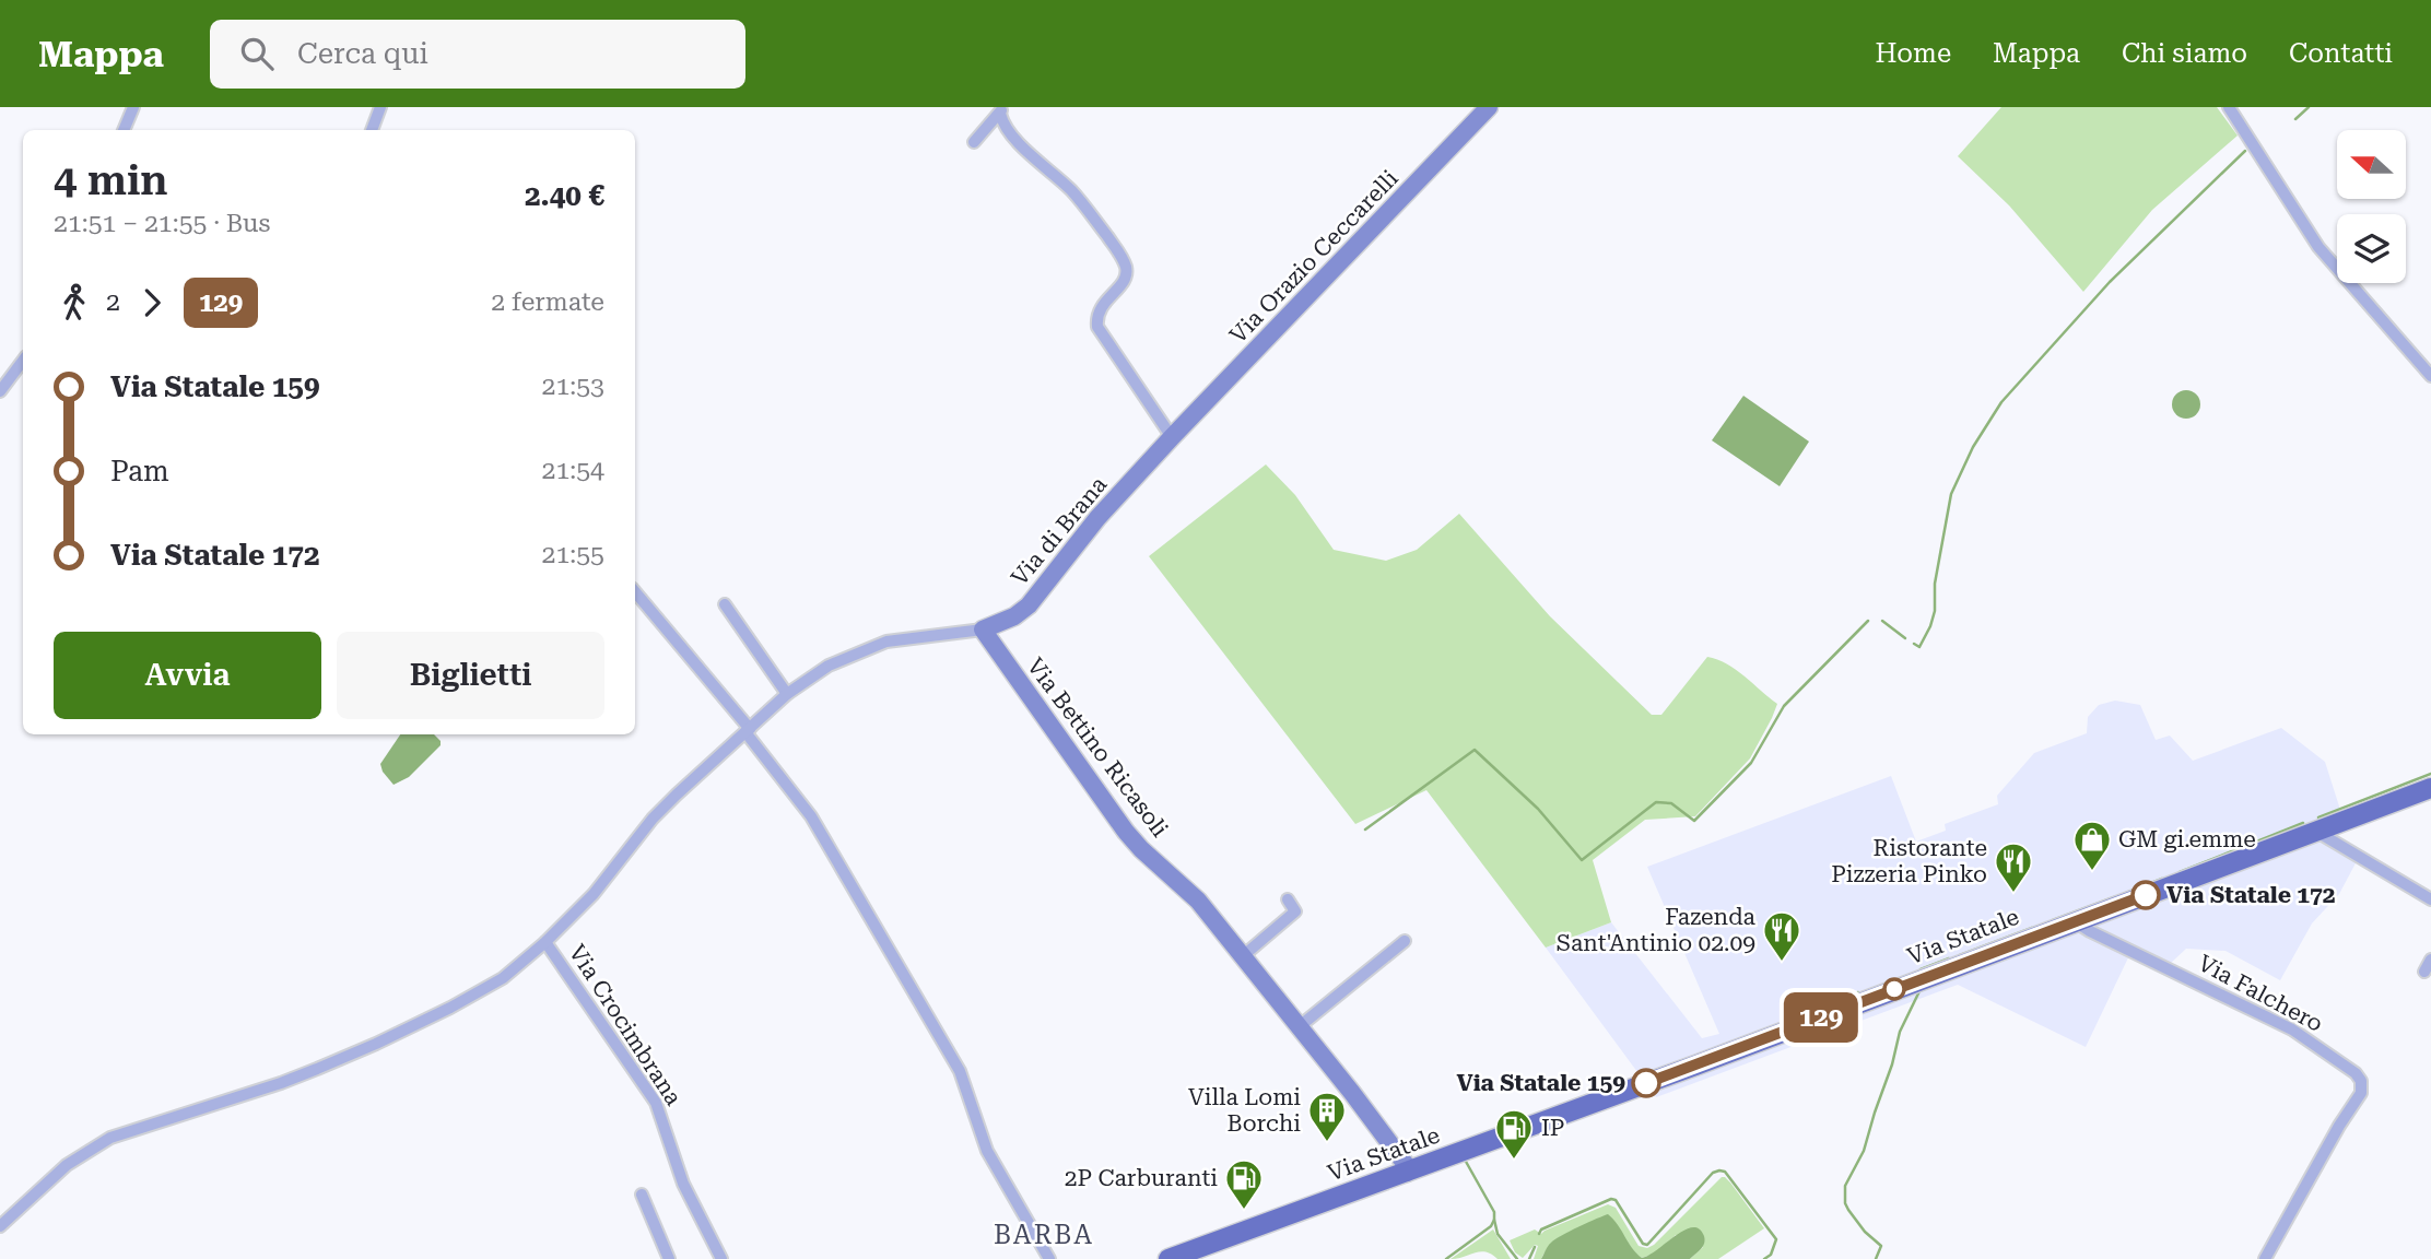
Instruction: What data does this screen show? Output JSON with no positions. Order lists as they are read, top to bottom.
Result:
{
  "streets": {
    "main road": ["Via Statale"],
    "street": [
      "Via Orazio Ceccarelli",
      "Via di Brana",
      "Via Bettino Ricasoli",
      "Via Falchero",
      "Via Crocimbrana"
    ]
  },
  "crossings": [
    ["Via Orazio Ceccarelli", "Via di Brana"],
    ["Via di Brana", "Via Bettino Ricasoli"],
    ["Via di Brana", "Via Crocimbrana"],
    ["Via Bettino Ricasoli", "Via Statale"],
    ["Via Statale", "Via Falchero"]
  ],
  "districts": ["BARBA"],
  "places": {
    "shop": ["GM gi.emme"],
    "restaurant": ["Ristorante Pizzeria Pinko", "Fazenda Sant'Antinio 02.09"],
    "other": ["Via Statale 172", "Via Statale 159"],
    "building": ["Villa Lomi Borchi"],
    "fuel station": ["IP", "2P Carburanti"]
  },
  "lines": ["bus line 129"],
  "north": "left",
  "page": {
    "header": "Mappa",
    "search": "Cerca qui",
    "nav": [
      "Home",
      "Mappa",
      "Chi siamo",
      "Contatti"
    ],
    "on_map": "129",
    "heading": ["4 min", "21:51 – 21:55 · Bus", "2.40 €"],
    "legs": ["2", "129", "2 fermate"],
    "list": [
      {
        "name": "Via Statale 159",
        "value": "21:53"
      },
      {
        "name": "Pam",
        "value": "21:54"
      },
      {
        "name": "Via Statale 172",
        "value": "21:55"
      }
    ],
    "buttons": ["Avvia", "Biglietti"]
  }
}
